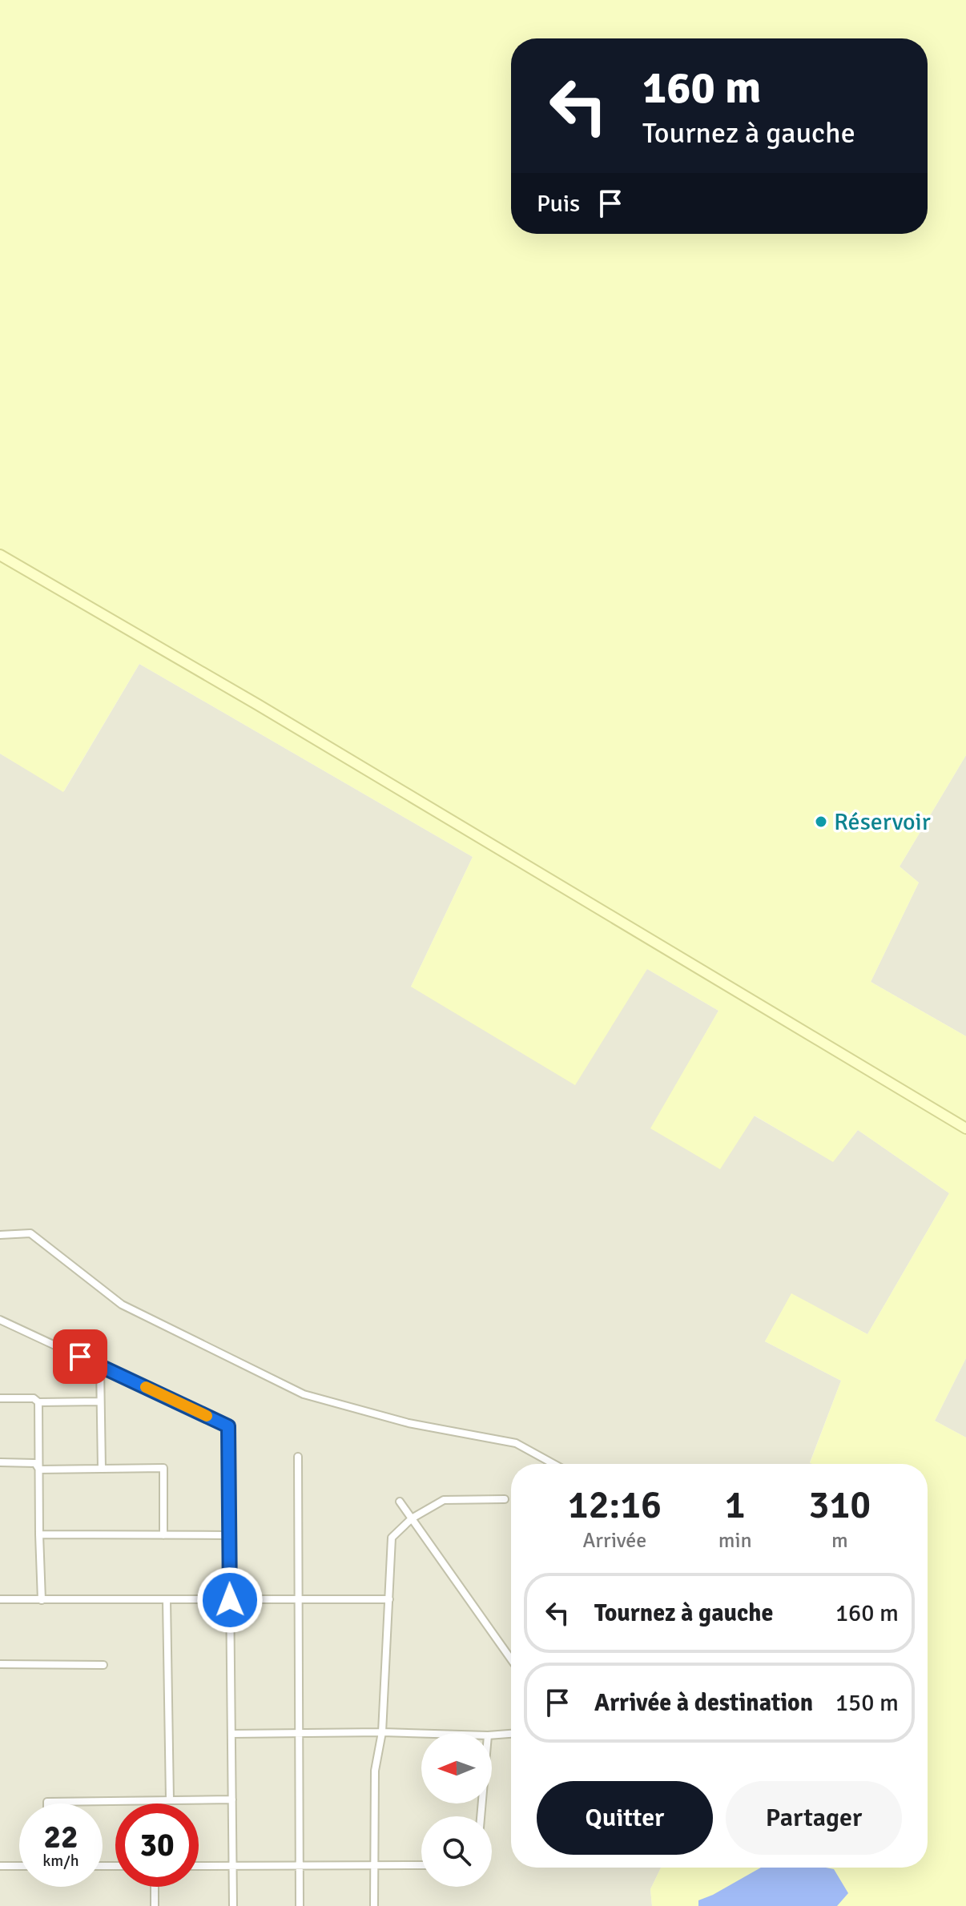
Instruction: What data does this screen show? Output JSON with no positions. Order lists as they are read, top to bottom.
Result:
{
  "places": ["Réservoir"],
  "north": "left",
  "page": {
    "turn": ["160 m", "Tournez à gauche"],
    "then": "Puis",
    "eta": [
      "12:16",
      "Arrivée",
      "1",
      "min",
      "310",
      "m"
    ],
    "list": [
      {
        "name": "Tournez à gauche",
        "value": "160 m"
      },
      {
        "name": "Arrivée à destination",
        "value": "150 m"
      }
    ],
    "buttons": ["Quitter", "Partager"],
    "speed": "22 km/h",
    "limit": "30"
  }
}
